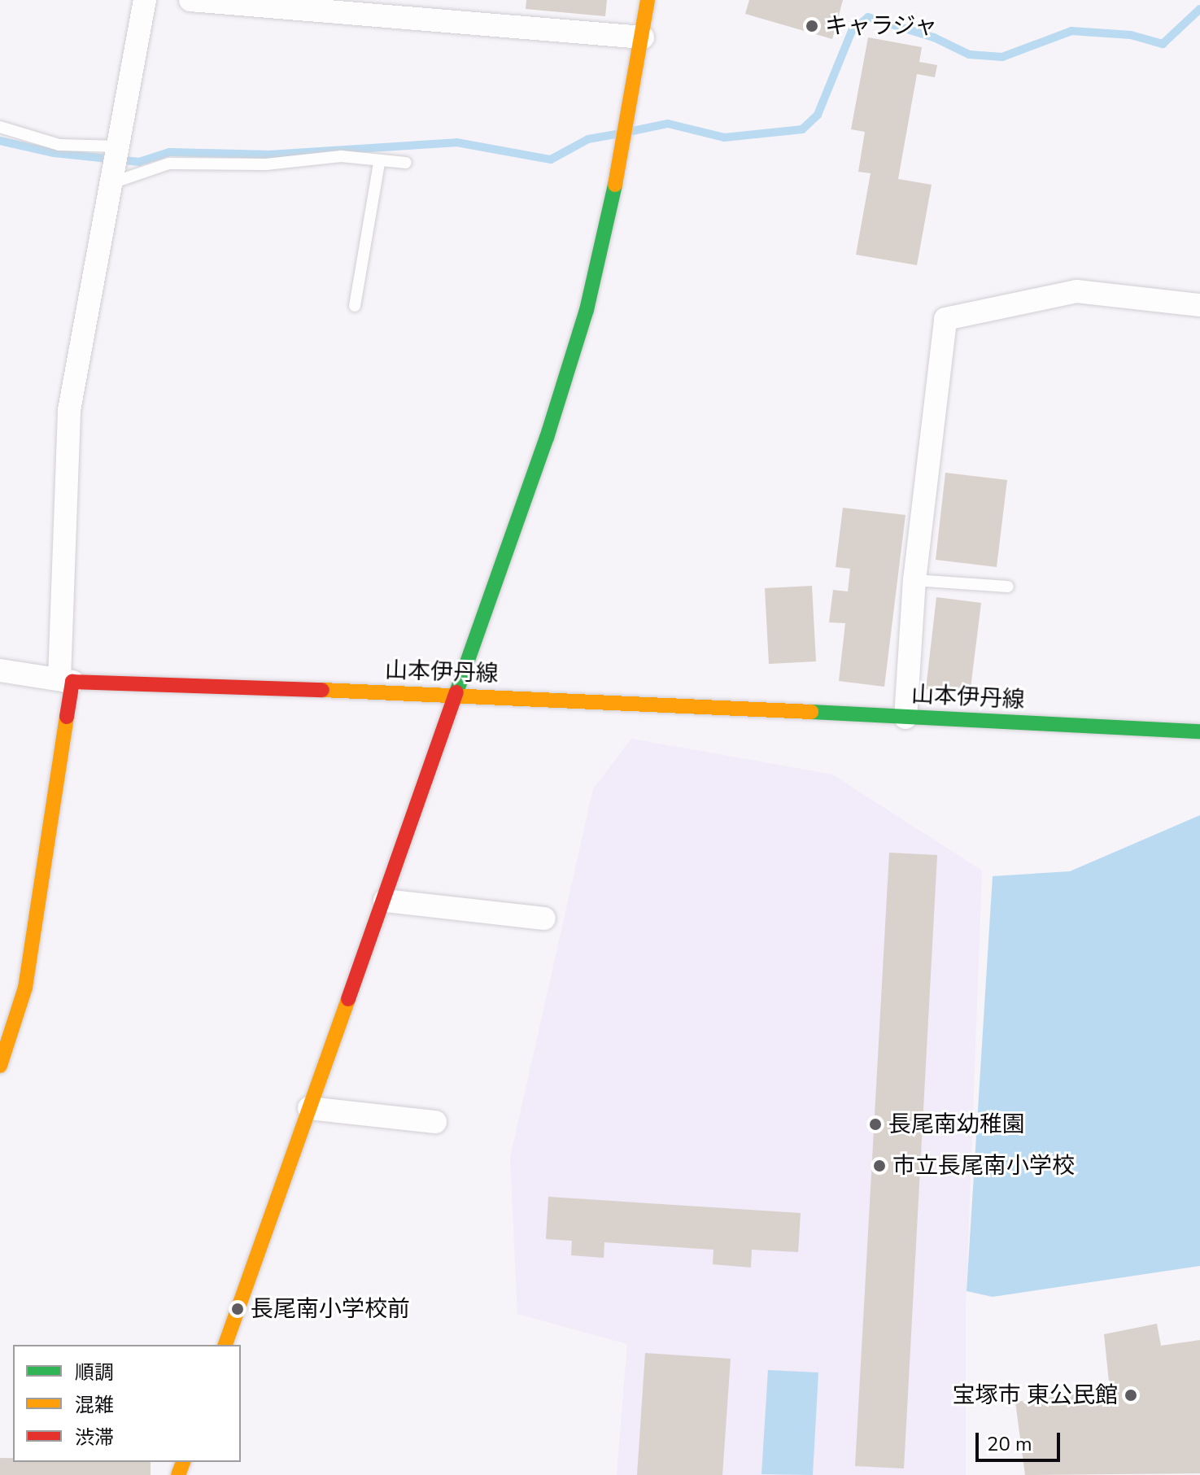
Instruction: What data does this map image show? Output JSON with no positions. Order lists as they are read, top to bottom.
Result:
{
  "streets": {
    "main road": ["山本伊丹線"]
  },
  "places": [
    "キャラジャ",
    "長尾南幼稚園",
    "市立長尾南小学校",
    "長尾南小学校前",
    "宝塚市 東公民館"
  ],
  "legend": ["順調", "混雑", "渋滞"],
  "scale_bar": "20 m"
}
